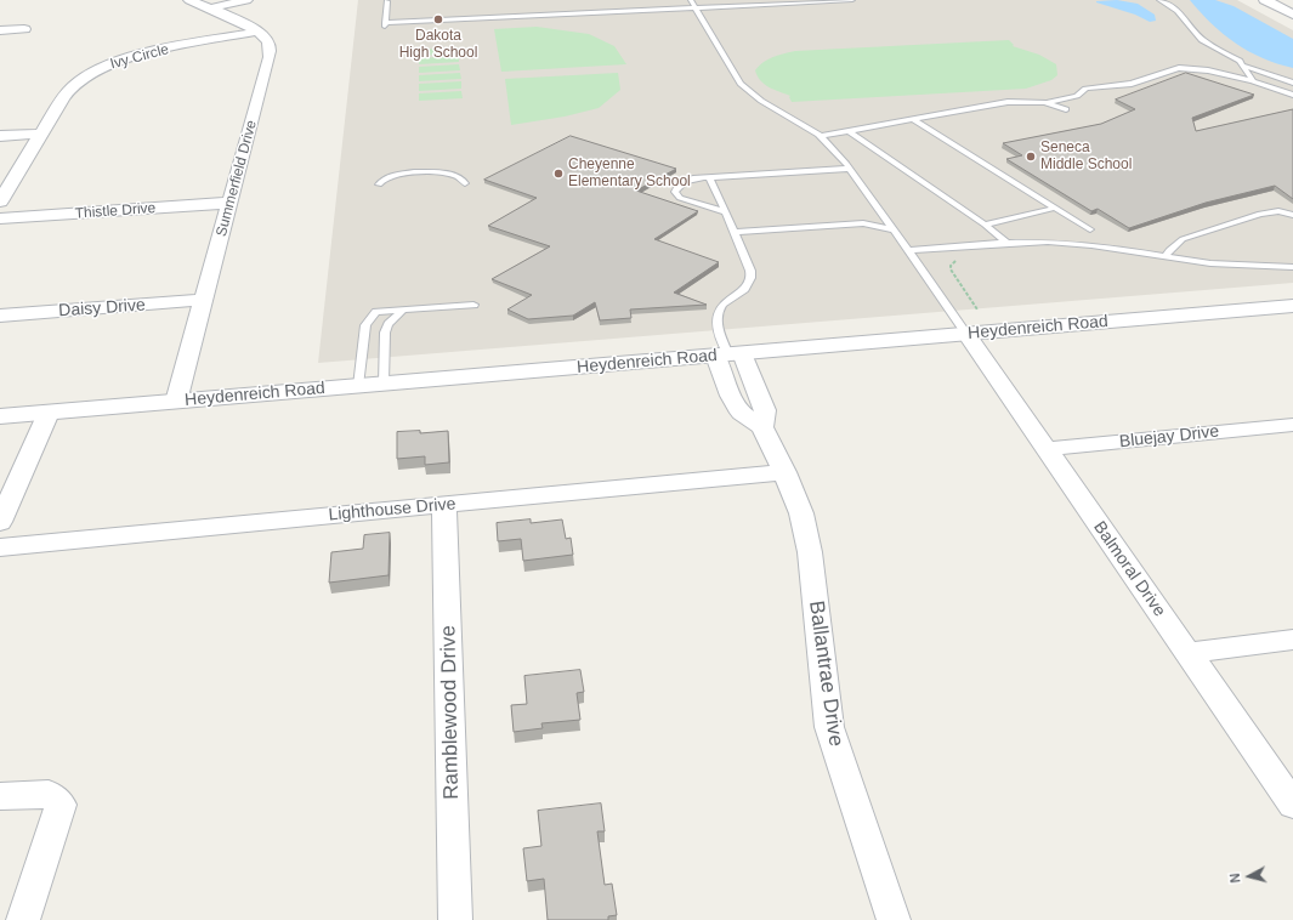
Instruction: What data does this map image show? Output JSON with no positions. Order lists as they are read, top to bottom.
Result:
{
  "streets": {
    "street": [
      "Ivy Circle",
      "Summerfield Drive",
      "Thistle Drive",
      "Daisy Drive",
      "Heydenreich Road",
      "Bluejay Drive",
      "Lighthouse Drive",
      "Balmoral Drive",
      "Ballantrae Drive",
      "Ramblewood Drive"
    ]
  },
  "crossings": [
    ["Ivy Circle", "Summerfield Drive"],
    ["Summerfield Drive", "Thistle Drive"],
    ["Summerfield Drive", "Daisy Drive"],
    ["Summerfield Drive", "Heydenreich Road"],
    ["Heydenreich Road", "Balmoral Drive"],
    ["Heydenreich Road", "Ballantrae Drive"],
    ["Bluejay Drive", "Balmoral Drive"],
    ["Lighthouse Drive", "Ballantrae Drive"],
    ["Lighthouse Drive", "Ramblewood Drive"]
  ],
  "places": ["Dakota High School", "Seneca Middle School", "Cheyenne Elementary School"],
  "north": "left"
}
